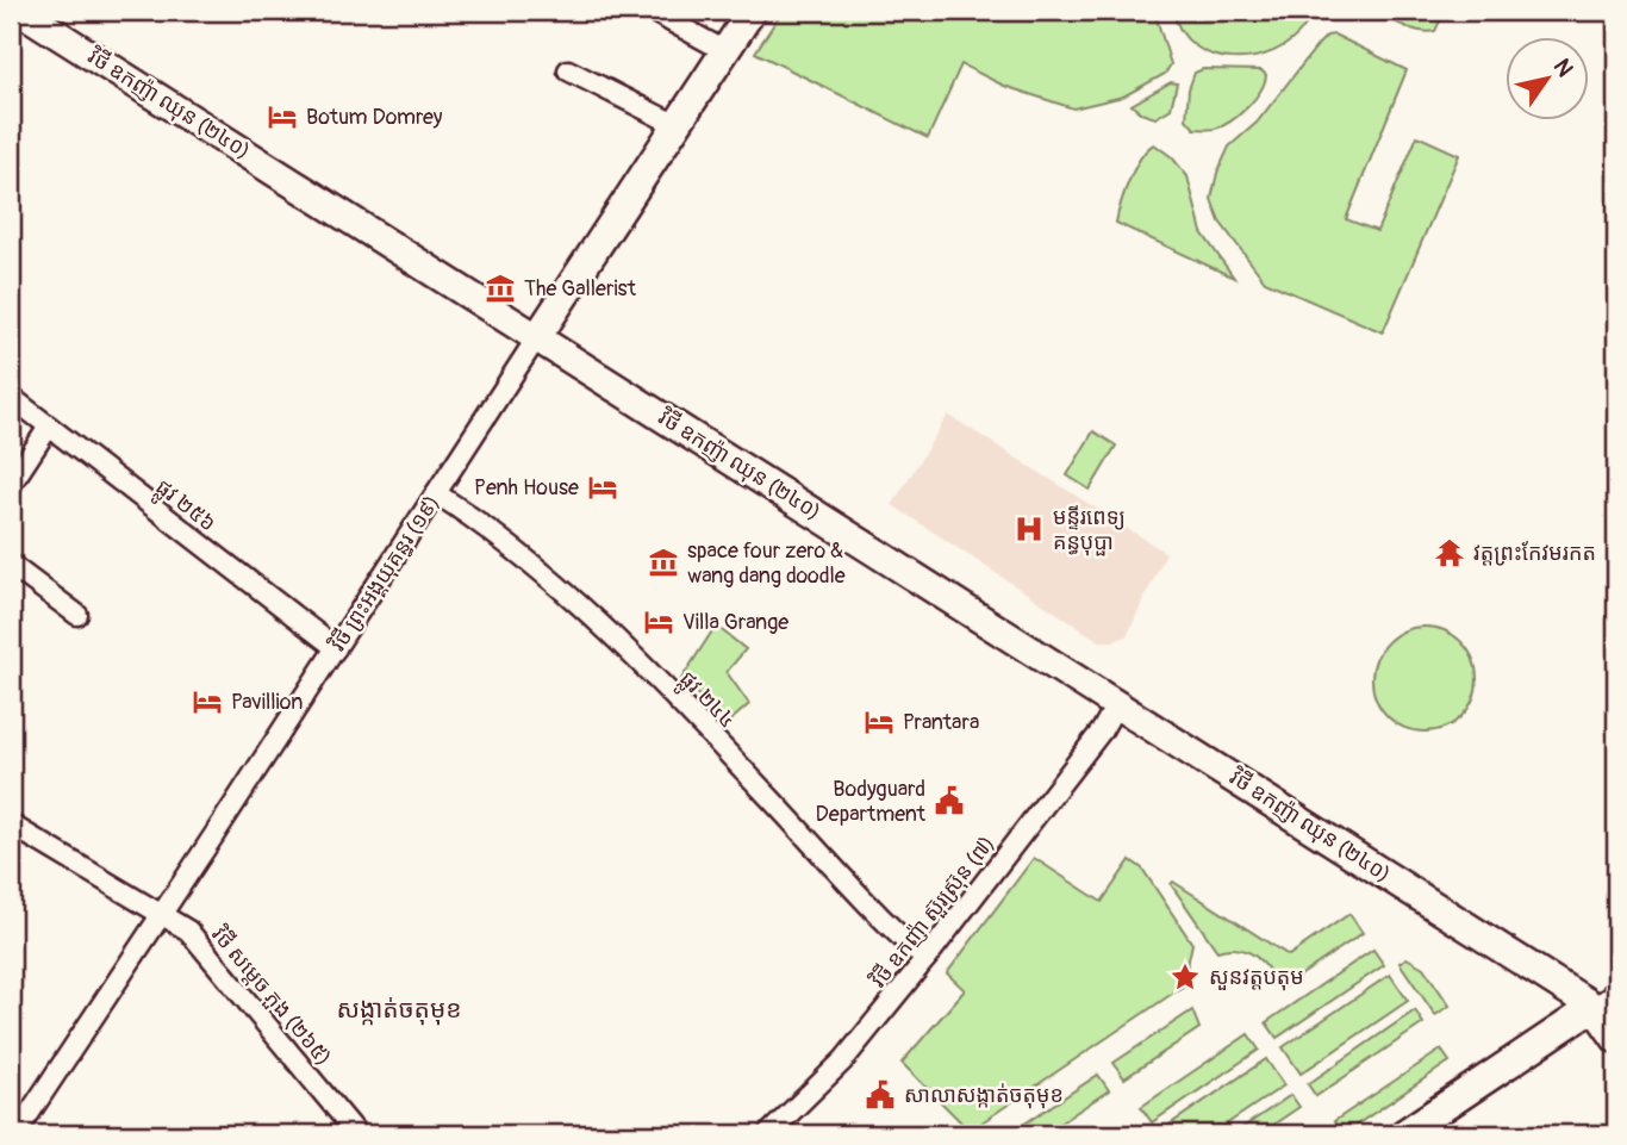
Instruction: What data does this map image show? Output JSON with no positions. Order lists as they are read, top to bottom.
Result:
{
  "streets": {
    "street": [
      "វិថី ឧកញ៉ា ឈុន (២៤០)",
      "ផ្លូវ ២៥៦",
      "វិថី ព្រះអង្គយុគន្ធរ (១៩)",
      "ផ្លូវ ២៤៤",
      "វិថី ឧកញ៉ា ស៊ួរស៊្រុន (៧)",
      "វិថី សម្តេច ភួង (២៦៥)"
    ]
  },
  "crossings": [
    ["វិថី ឧកញ៉ា ឈុន (២៤០)", "វិថី ព្រះអង្គយុគន្ធរ (១៩)"],
    ["វិថី ឧកញ៉ា ឈុន (២៤០)", "វិថី ឧកញ៉ា ស៊ួរស៊្រុន (៧)"],
    ["ផ្លូវ ២៥៦", "វិថី ព្រះអង្គយុគន្ធរ (១៩)"],
    ["វិថី ព្រះអង្គយុគន្ធរ (១៩)", "ផ្លូវ ២៤៤"],
    ["វិថី ព្រះអង្គយុគន្ធរ (១៩)", "វិថី សម្តេច ភួង (២៦៥)"],
    ["ផ្លូវ ២៤៤", "វិថី ឧកញ៉ា ស៊ួរស៊្រុន (៧)"]
  ],
  "districts": ["សង្កាត់ចតុមុខ"],
  "places": {
    "hotel": [
      "Botum Domrey",
      "Penh House",
      "Villa Grange",
      "Pavillion",
      "Prantara"
    ],
    "museum": ["The Gallerist", "space four zero & wang dang doodle"],
    "hospital": ["មន្ទីរពេទ្យ គន្ធបុប្ផា"],
    "temple": ["វត្តព្រះកែវមរកត"],
    "public building": ["Bodyguard Department", "សាលាសង្កាត់ចតុមុខ"],
    "place": ["សួនវត្តបតុម"]
  },
  "north": "top right"
}
